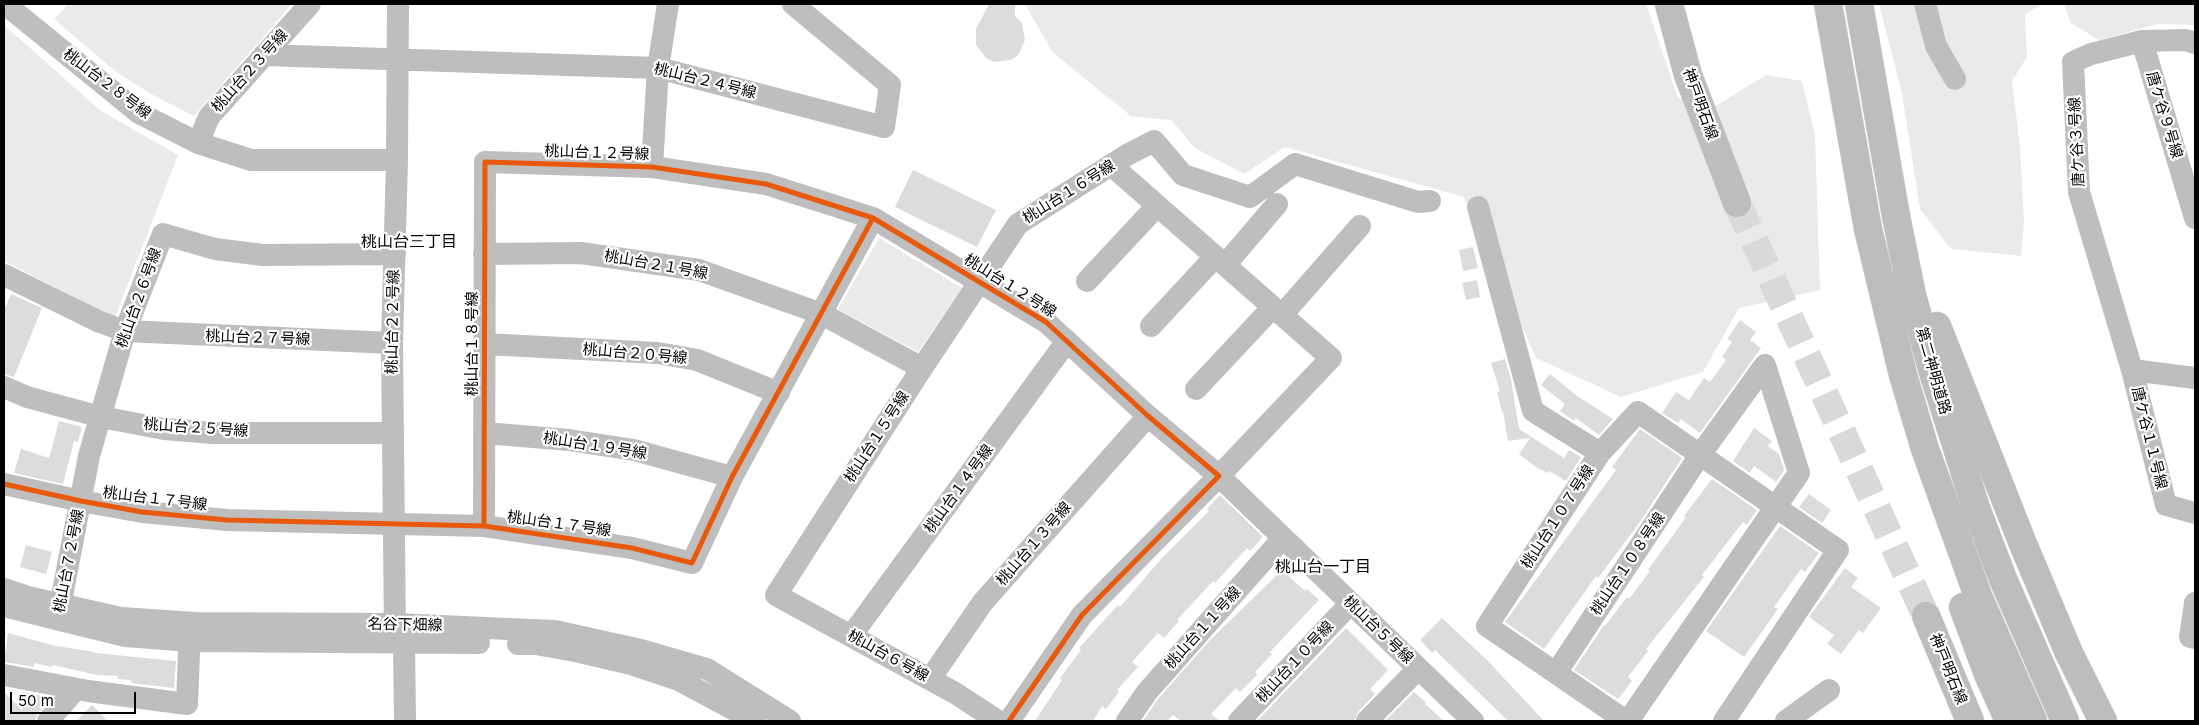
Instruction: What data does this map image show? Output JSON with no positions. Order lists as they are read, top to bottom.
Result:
{
  "streets": {
    "main road": ["神戸明石線", "第二神明道路"],
    "street": [
      "桃山台２３号線",
      "桃山台２４号線",
      "桃山台２８号線",
      "唐ケ谷９号線",
      "唐ケ谷３号線",
      "桃山台１２号線",
      "桃山台１６号線",
      "桃山台２１号線",
      "桃山台２６号線",
      "桃山台２２号線",
      "桃山台２７号線",
      "桃山台１８号線",
      "桃山台２０号線",
      "桃山台２５号線",
      "桃山台１５号線",
      "唐ケ谷１１号線",
      "桃山台１９号線",
      "桃山台１４号線",
      "桃山台１７号線",
      "桃山台１０７号線",
      "桃山台１３号線",
      "桃山台７２号線",
      "桃山台１０８号線",
      "名谷下畑線",
      "桃山台１１号線",
      "桃山台５号線",
      "桃山台６号線",
      "桃山台１０号線"
    ]
  },
  "crossings": [
    ["桃山台２３号線", "桃山台２４号線"],
    ["桃山台２３号線", "桃山台２８号線"],
    ["桃山台２４号線", "桃山台２２号線"],
    ["桃山台２８号線", "桃山台２２号線"],
    ["唐ケ谷９号線", "唐ケ谷３号線"],
    ["唐ケ谷３号線", "唐ケ谷１１号線"],
    ["桃山台１２号線", "桃山台１６号線"],
    ["桃山台１２号線", "桃山台１８号線"],
    ["桃山台１２号線", "桃山台１５号線"],
    ["桃山台１２号線", "桃山台１４号線"],
    ["桃山台１２号線", "桃山台１７号線"],
    ["桃山台１２号線", "桃山台１３号線"],
    ["桃山台１２号線", "桃山台５号線"],
    ["桃山台１６号線", "桃山台１５号線"],
    ["桃山台２１号線", "桃山台１８号線"],
    ["桃山台２１号線", "桃山台１５号線"],
    ["桃山台２１号線", "桃山台１７号線"],
    ["桃山台２６号線", "桃山台２２号線"],
    ["桃山台２６号線", "桃山台２７号線"],
    ["桃山台２６号線", "桃山台２５号線"],
    ["桃山台２６号線", "桃山台１７号線"],
    ["桃山台２６号線", "桃山台７２号線"],
    ["桃山台２２号線", "桃山台２７号線"],
    ["桃山台２２号線", "桃山台２５号線"],
    ["桃山台２２号線", "桃山台１７号線"],
    ["桃山台２２号線", "名谷下畑線"],
    ["桃山台１８号線", "桃山台２０号線"],
    ["桃山台１８号線", "桃山台１９号線"],
    ["桃山台１８号線", "桃山台１７号線"],
    ["桃山台２０号線", "桃山台１７号線"],
    ["桃山台１５号線", "桃山台６号線"],
    ["桃山台１９号線", "桃山台１７号線"],
    ["桃山台１４号線", "桃山台６号線"],
    ["桃山台１７号線", "桃山台７２号線"],
    ["桃山台１０７号線", "桃山台１０８号線"],
    ["桃山台１３号線", "桃山台６号線"],
    ["桃山台７２号線", "名谷下畑線"],
    ["桃山台１１号線", "桃山台５号線"],
    ["桃山台５号線", "桃山台１０号線"]
  ],
  "districts": ["桃山台三丁目", "桃山台一丁目"],
  "scale_bar": "50 m"
}
